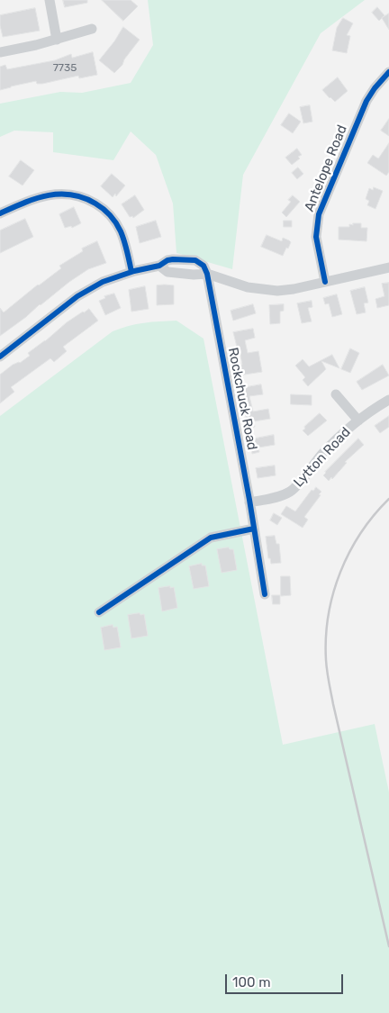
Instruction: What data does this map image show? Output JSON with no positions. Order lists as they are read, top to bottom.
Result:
{
  "streets": {
    "street": ["Antelope Road", "Rockchuck Road", "Lytton Road"]
  },
  "crossings": [
    ["Rockchuck Road", "Lytton Road"]
  ],
  "house_numbers": ["7735"],
  "scale_bar": "100 m"
}
